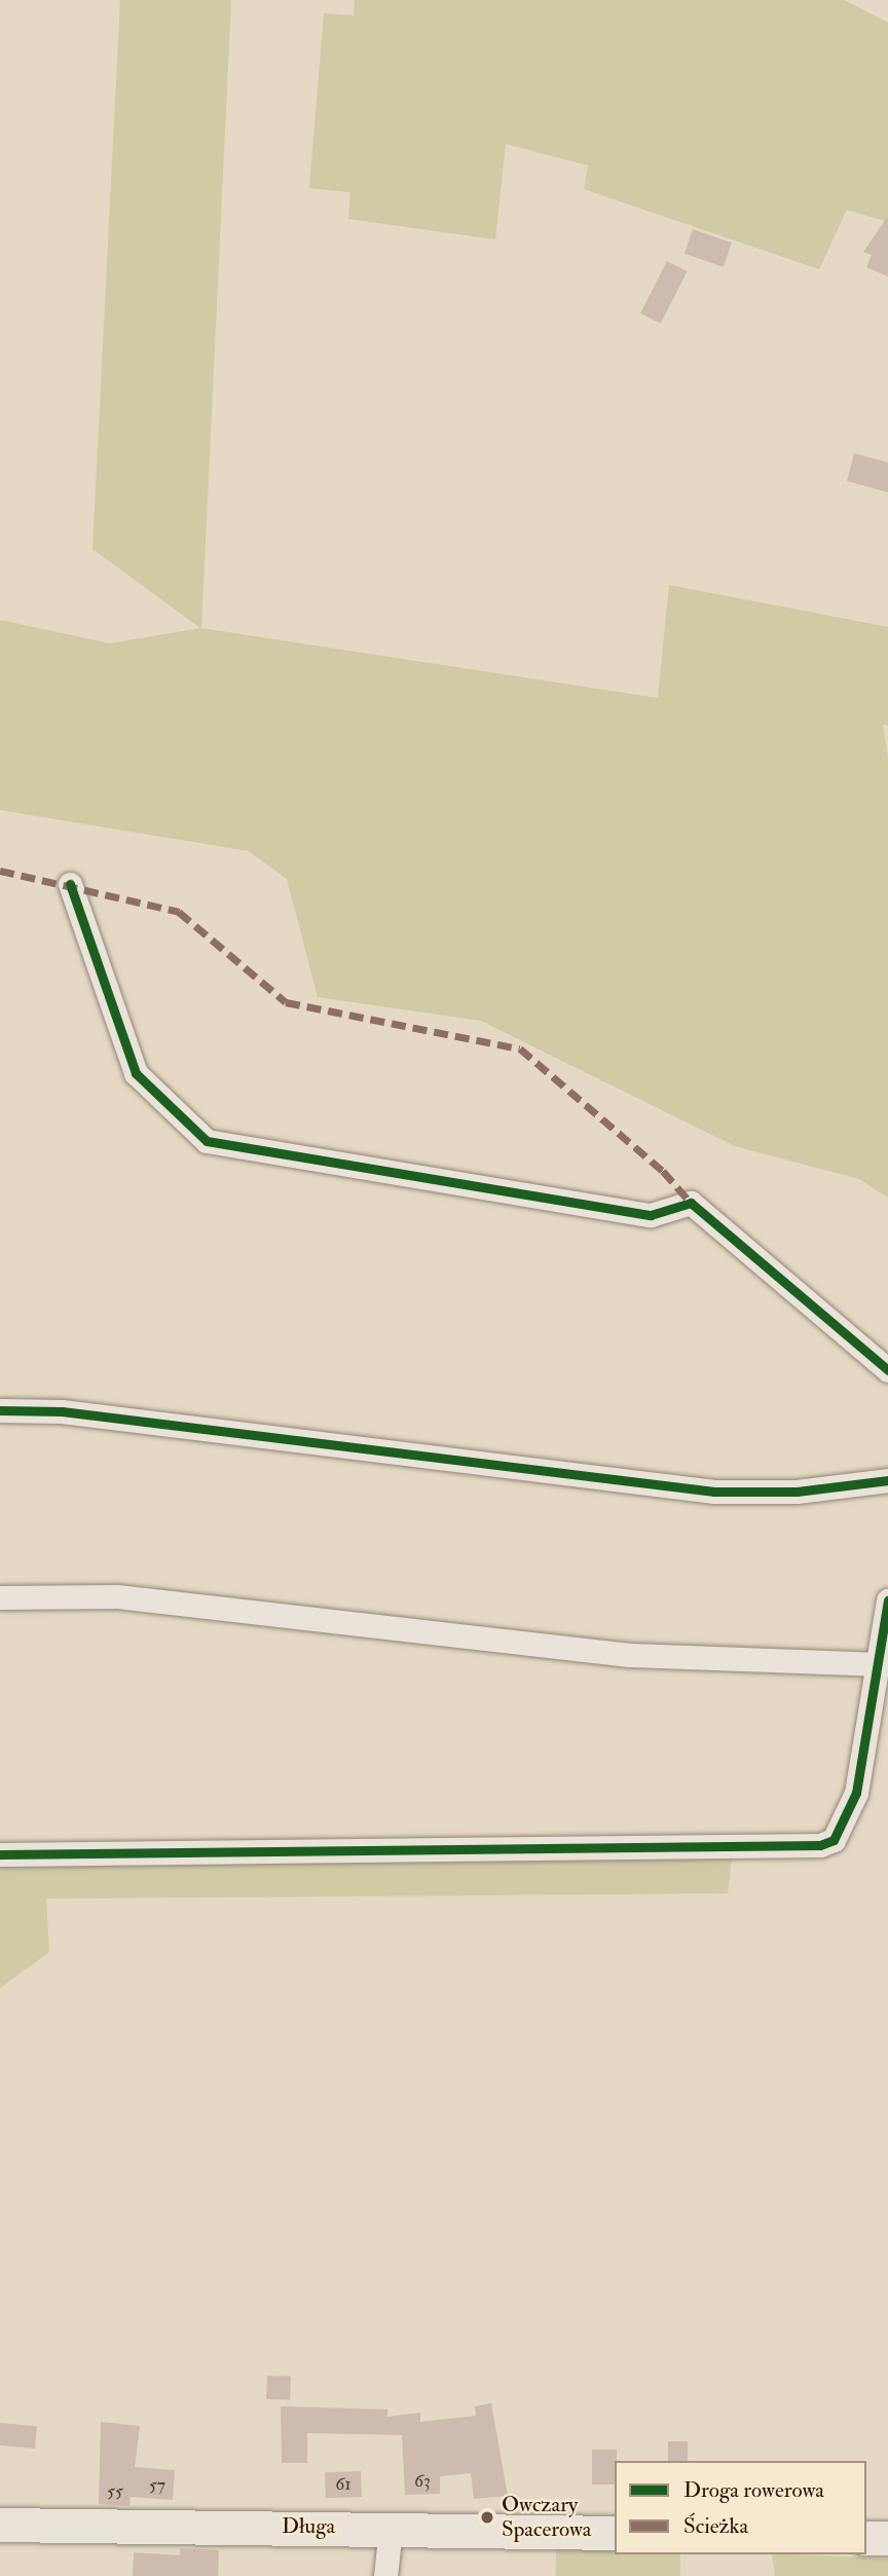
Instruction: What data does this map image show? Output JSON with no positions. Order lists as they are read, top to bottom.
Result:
{
  "streets": {
    "street": ["Długa"]
  },
  "places": ["Owczary Spacerowa"],
  "house_numbers": [
    "63",
    "61",
    "57",
    "55"
  ],
  "legend": ["Droga rowerowa", "Ścieżka"]
}
